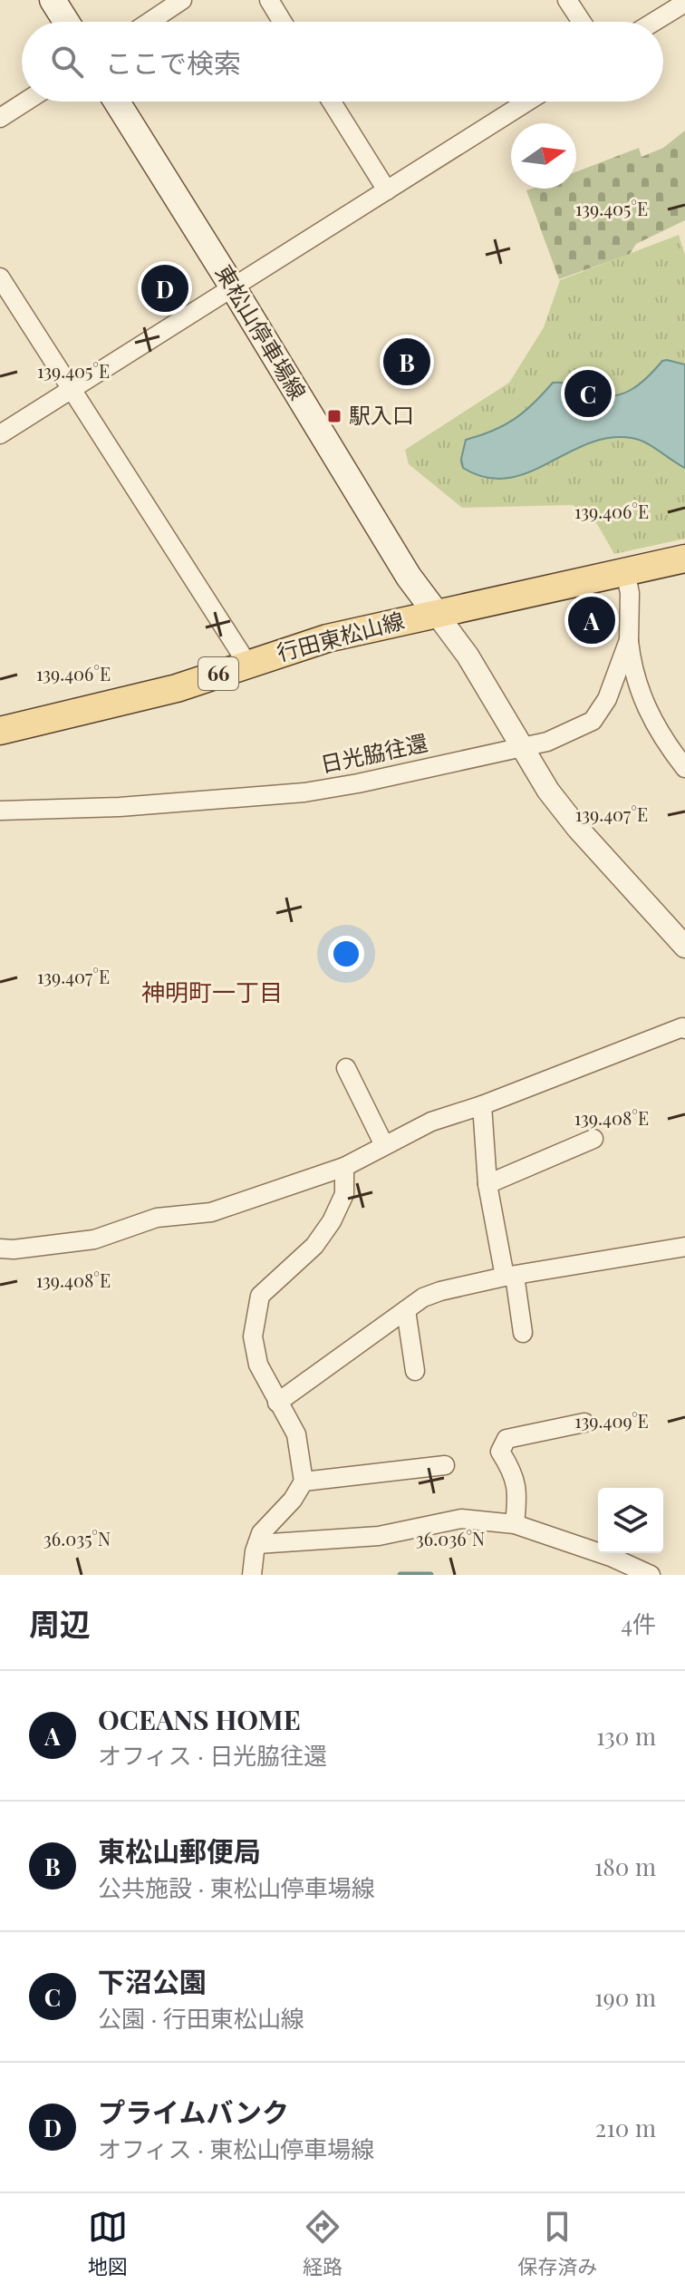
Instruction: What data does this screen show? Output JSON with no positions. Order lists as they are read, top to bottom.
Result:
{
  "streets": {
    "main road": ["東松山停車場線", "行田東松山線", "66"],
    "street": ["日光脇往還"]
  },
  "crossings": [
    ["東松山停車場線", "行田東松山線"],
    ["行田東松山線", "日光脇往還"]
  ],
  "districts": ["神明町一丁目"],
  "places": {
    "transit": ["駅入口"]
  },
  "north": "right",
  "page": {
    "search": "ここで検索",
    "pins": [
      "D",
      "B",
      "C",
      "A"
    ],
    "heading": ["周辺", "4件"],
    "list": [
      {
        "mark": "A",
        "name": "OCEANS HOME",
        "note": "オフィス · 日光脇往還",
        "value": "130 m"
      },
      {
        "mark": "B",
        "name": "東松山郵便局",
        "note": "公共施設 · 東松山停車場線",
        "value": "180 m"
      },
      {
        "mark": "C",
        "name": "下沼公園",
        "note": "公園 · 行田東松山線",
        "value": "190 m"
      },
      {
        "mark": "D",
        "name": "プライムバンク",
        "note": "オフィス · 東松山停車場線",
        "value": "210 m"
      }
    ],
    "nav": ["地図", "経路", "保存済み"]
  },
  "coordinates": [
    "139.405°E",
    "139.406°E",
    "139.407°E",
    "139.408°E",
    "139.409°E",
    "36.035°N",
    "36.036°N"
  ]
}
